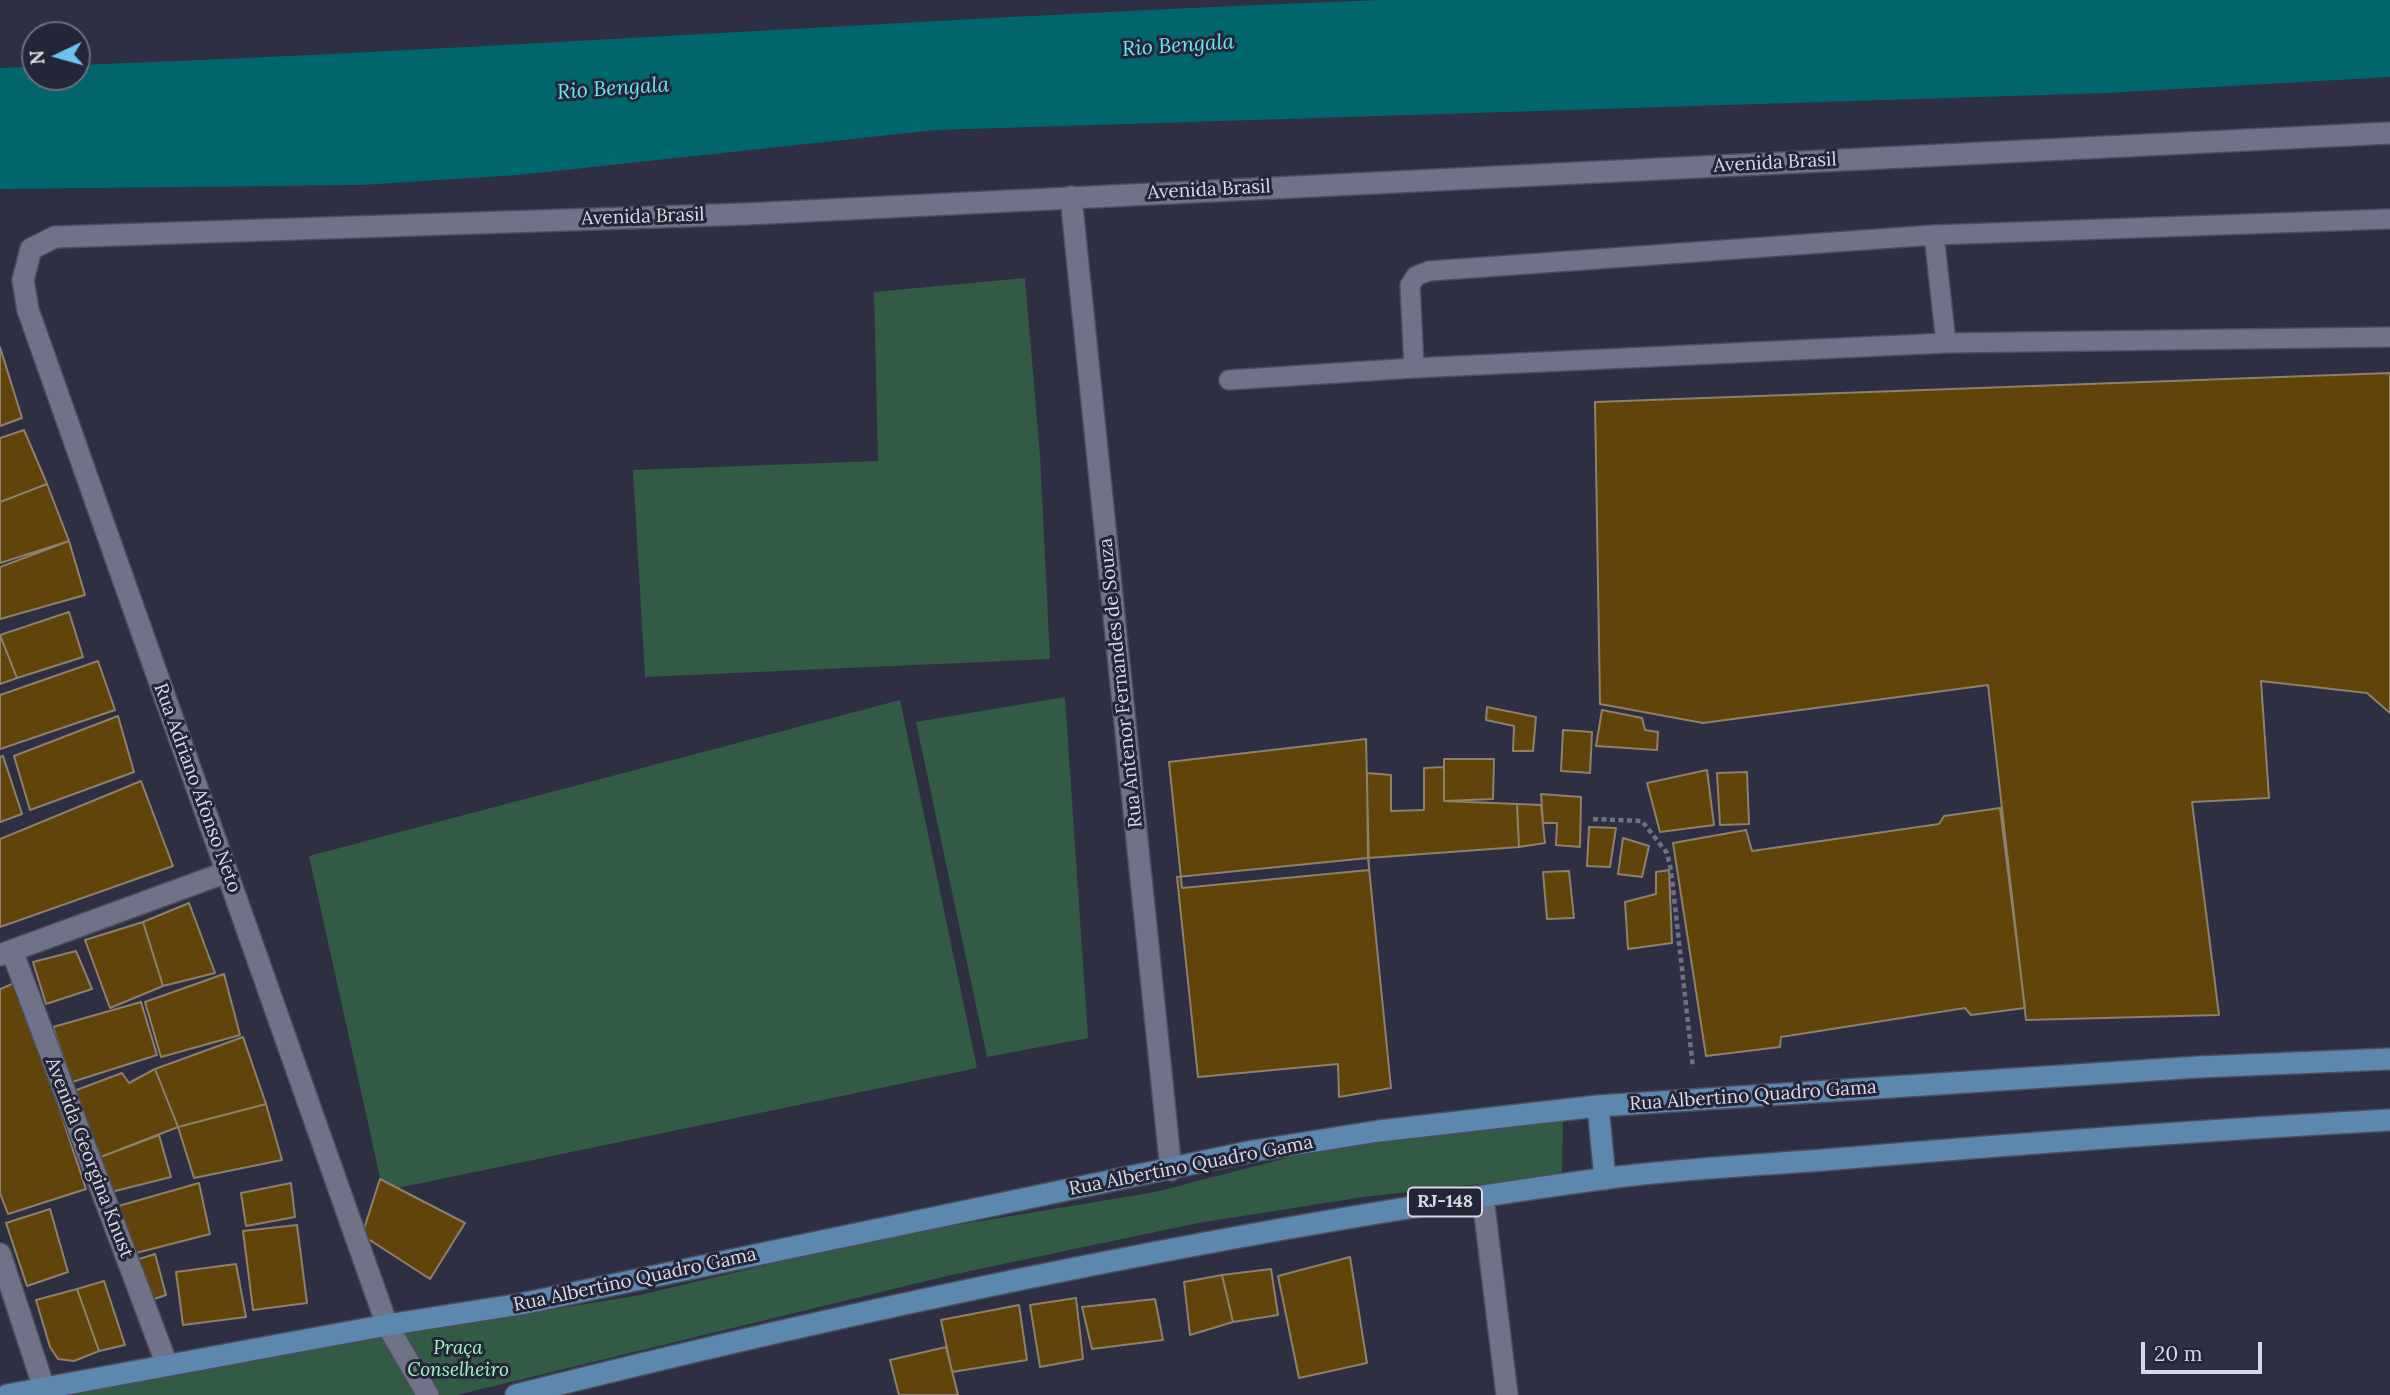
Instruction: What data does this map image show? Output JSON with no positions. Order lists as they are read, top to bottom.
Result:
{
  "streets": {
    "main road": ["Rua Albertino Quadro Gama", "RJ-148"],
    "street": [
      "Avenida Brasil",
      "Rua Antenor Fernandes de Souza",
      "Rua Adriano Afonso Neto",
      "Avenida Georgina Knust"
    ]
  },
  "crossings": [
    ["Avenida Brasil", "Rua Antenor Fernandes de Souza"],
    ["Avenida Brasil", "Rua Adriano Afonso Neto"],
    ["Rua Antenor Fernandes de Souza", "Rua Albertino Quadro Gama"],
    ["Rua Adriano Afonso Neto", "Rua Albertino Quadro Gama"],
    ["Rua Albertino Quadro Gama", "Avenida Georgina Knust"]
  ],
  "water": ["Rio Bengala"],
  "parks": ["Praça Conselheiro"],
  "scale_bar": "20 m",
  "north": "left"
}
